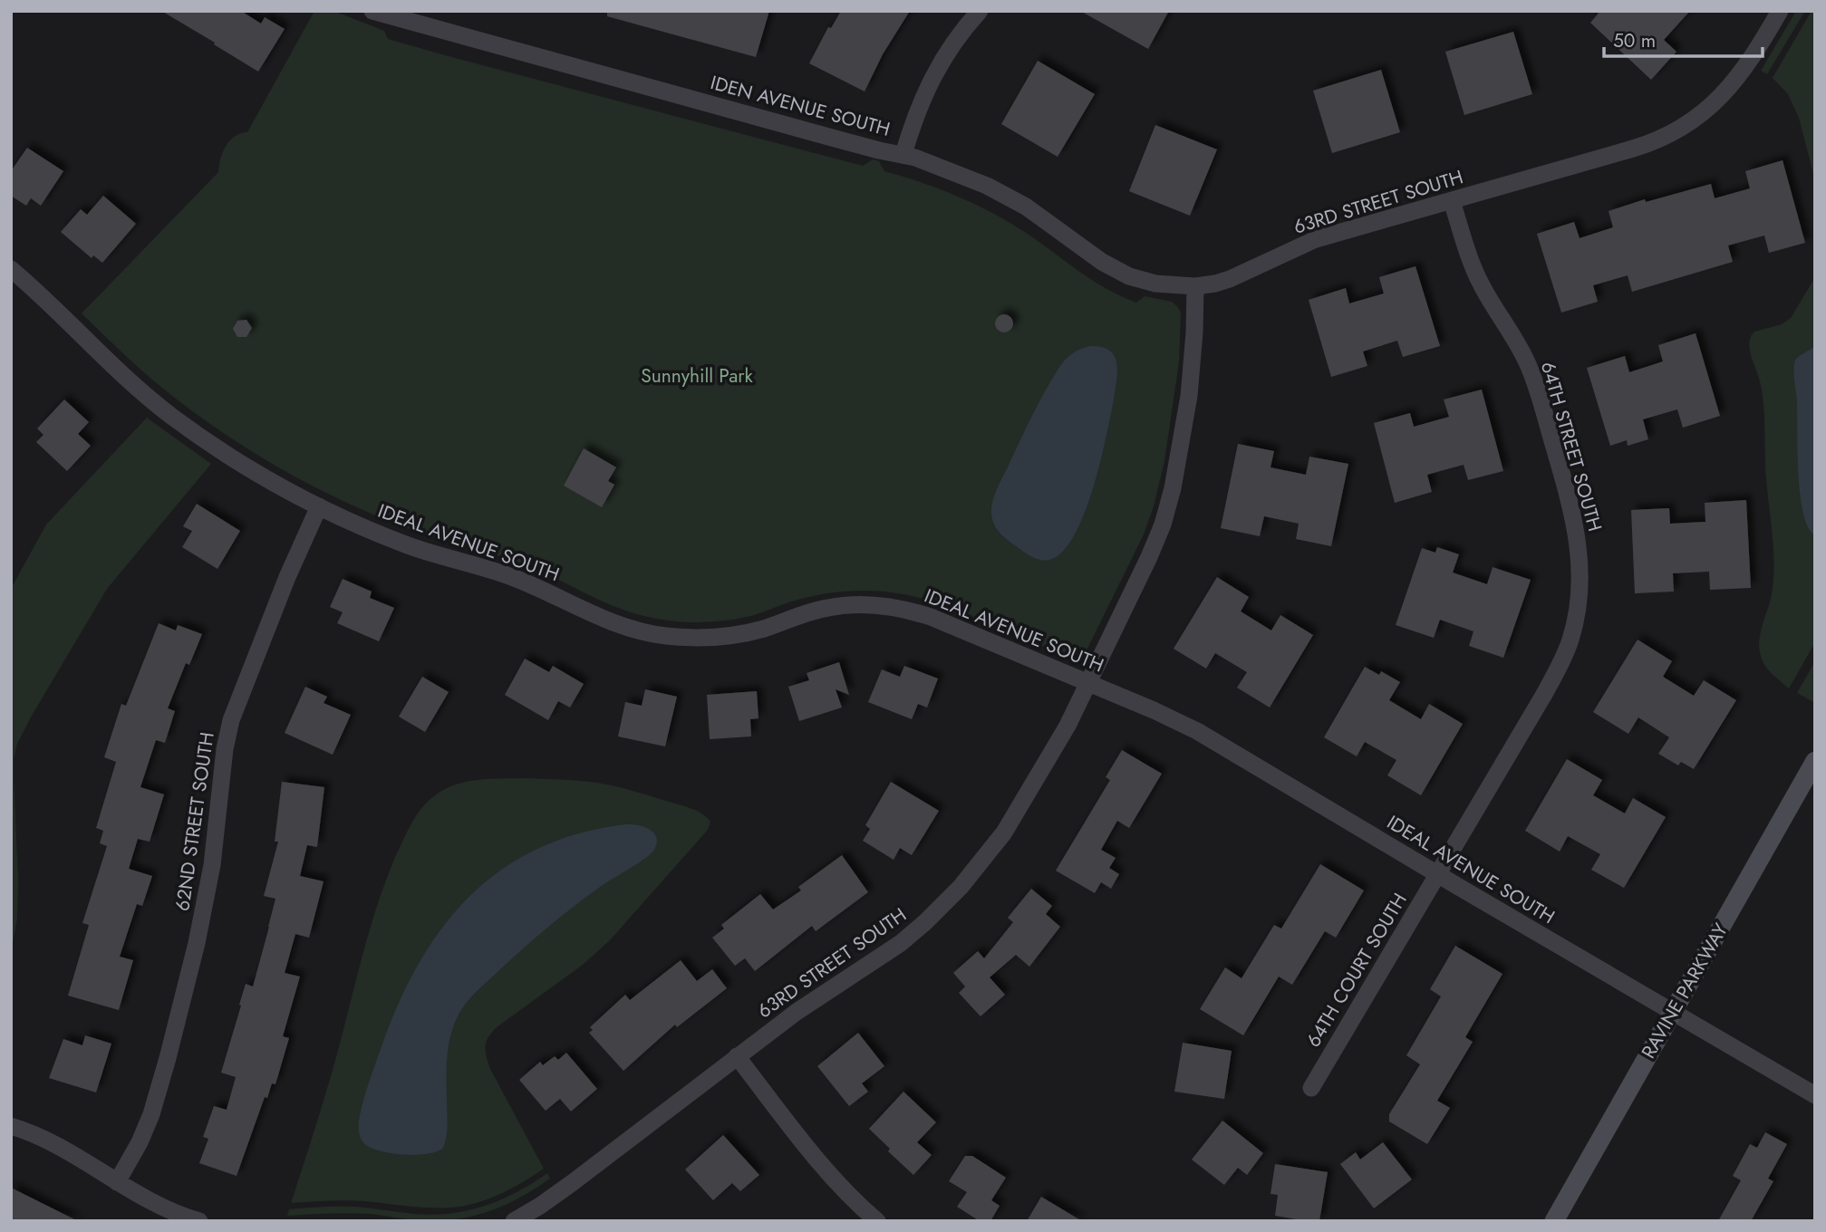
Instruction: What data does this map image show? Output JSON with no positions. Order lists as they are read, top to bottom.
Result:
{
  "streets": {
    "street": [
      "IDEN AVENUE SOUTH",
      "63RD STREET SOUTH",
      "64TH STREET SOUTH",
      "IDEAL AVENUE SOUTH",
      "62ND STREET SOUTH",
      "64TH COURT SOUTH",
      "RAVINE PARKWAY"
    ]
  },
  "crossings": [
    ["IDEN AVENUE SOUTH", "63RD STREET SOUTH"],
    ["63RD STREET SOUTH", "64TH STREET SOUTH"],
    ["63RD STREET SOUTH", "IDEAL AVENUE SOUTH"],
    ["64TH STREET SOUTH", "IDEAL AVENUE SOUTH"],
    ["64TH STREET SOUTH", "64TH COURT SOUTH"],
    ["IDEAL AVENUE SOUTH", "62ND STREET SOUTH"],
    ["IDEAL AVENUE SOUTH", "64TH COURT SOUTH"],
    ["IDEAL AVENUE SOUTH", "RAVINE PARKWAY"]
  ],
  "parks": ["Sunnyhill Park"],
  "scale_bar": "50 m"
}
